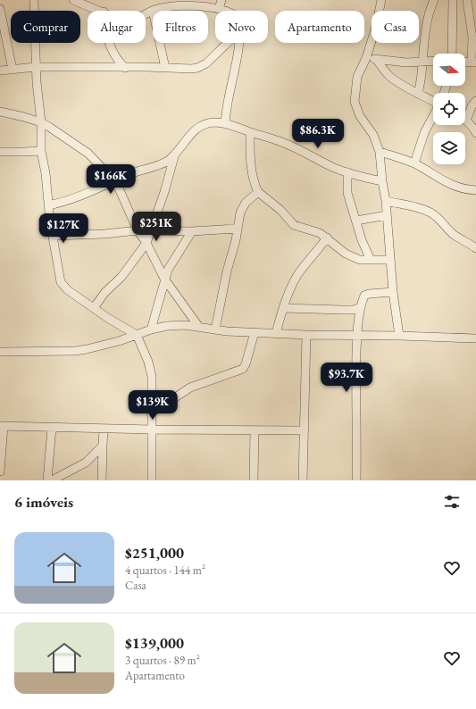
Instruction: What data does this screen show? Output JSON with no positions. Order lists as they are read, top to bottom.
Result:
{
  "north": "right",
  "page": {
    "chip": [
      "Comprar",
      "Alugar",
      "Filtros",
      "Novo",
      "Apartamento",
      "Casa"
    ],
    "price": [
      "$86.3K",
      "$166K",
      "$251K",
      "$127K",
      "$93.7K",
      "$139K"
    ],
    "heading": "6 imóveis",
    "list": [
      {
        "name": "$251,000",
        "note": "4 quartos · 144 m² · Casa"
      },
      {
        "name": "$139,000",
        "note": "3 quartos · 89 m² · Apartamento"
      }
    ]
  }
}
